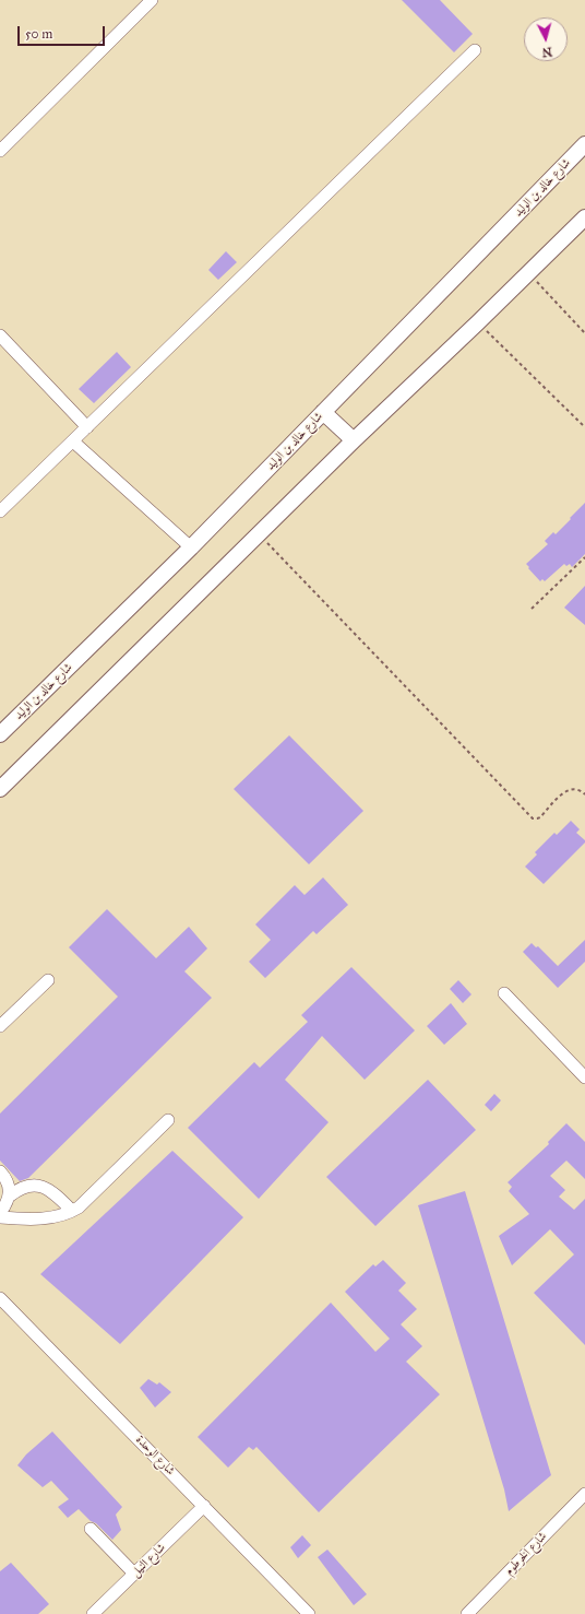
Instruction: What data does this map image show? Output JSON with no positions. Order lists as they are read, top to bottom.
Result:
{
  "streets": {
    "main road": ["شارع خالد بن الوليد"],
    "lane": ["شارع الوحدة", "شارع الخرطوم", "شارع النيل"]
  },
  "crossings": [
    ["شارع الوحدة", "شارع النيل"]
  ],
  "scale_bar": "50 m",
  "north": "bottom"
}
